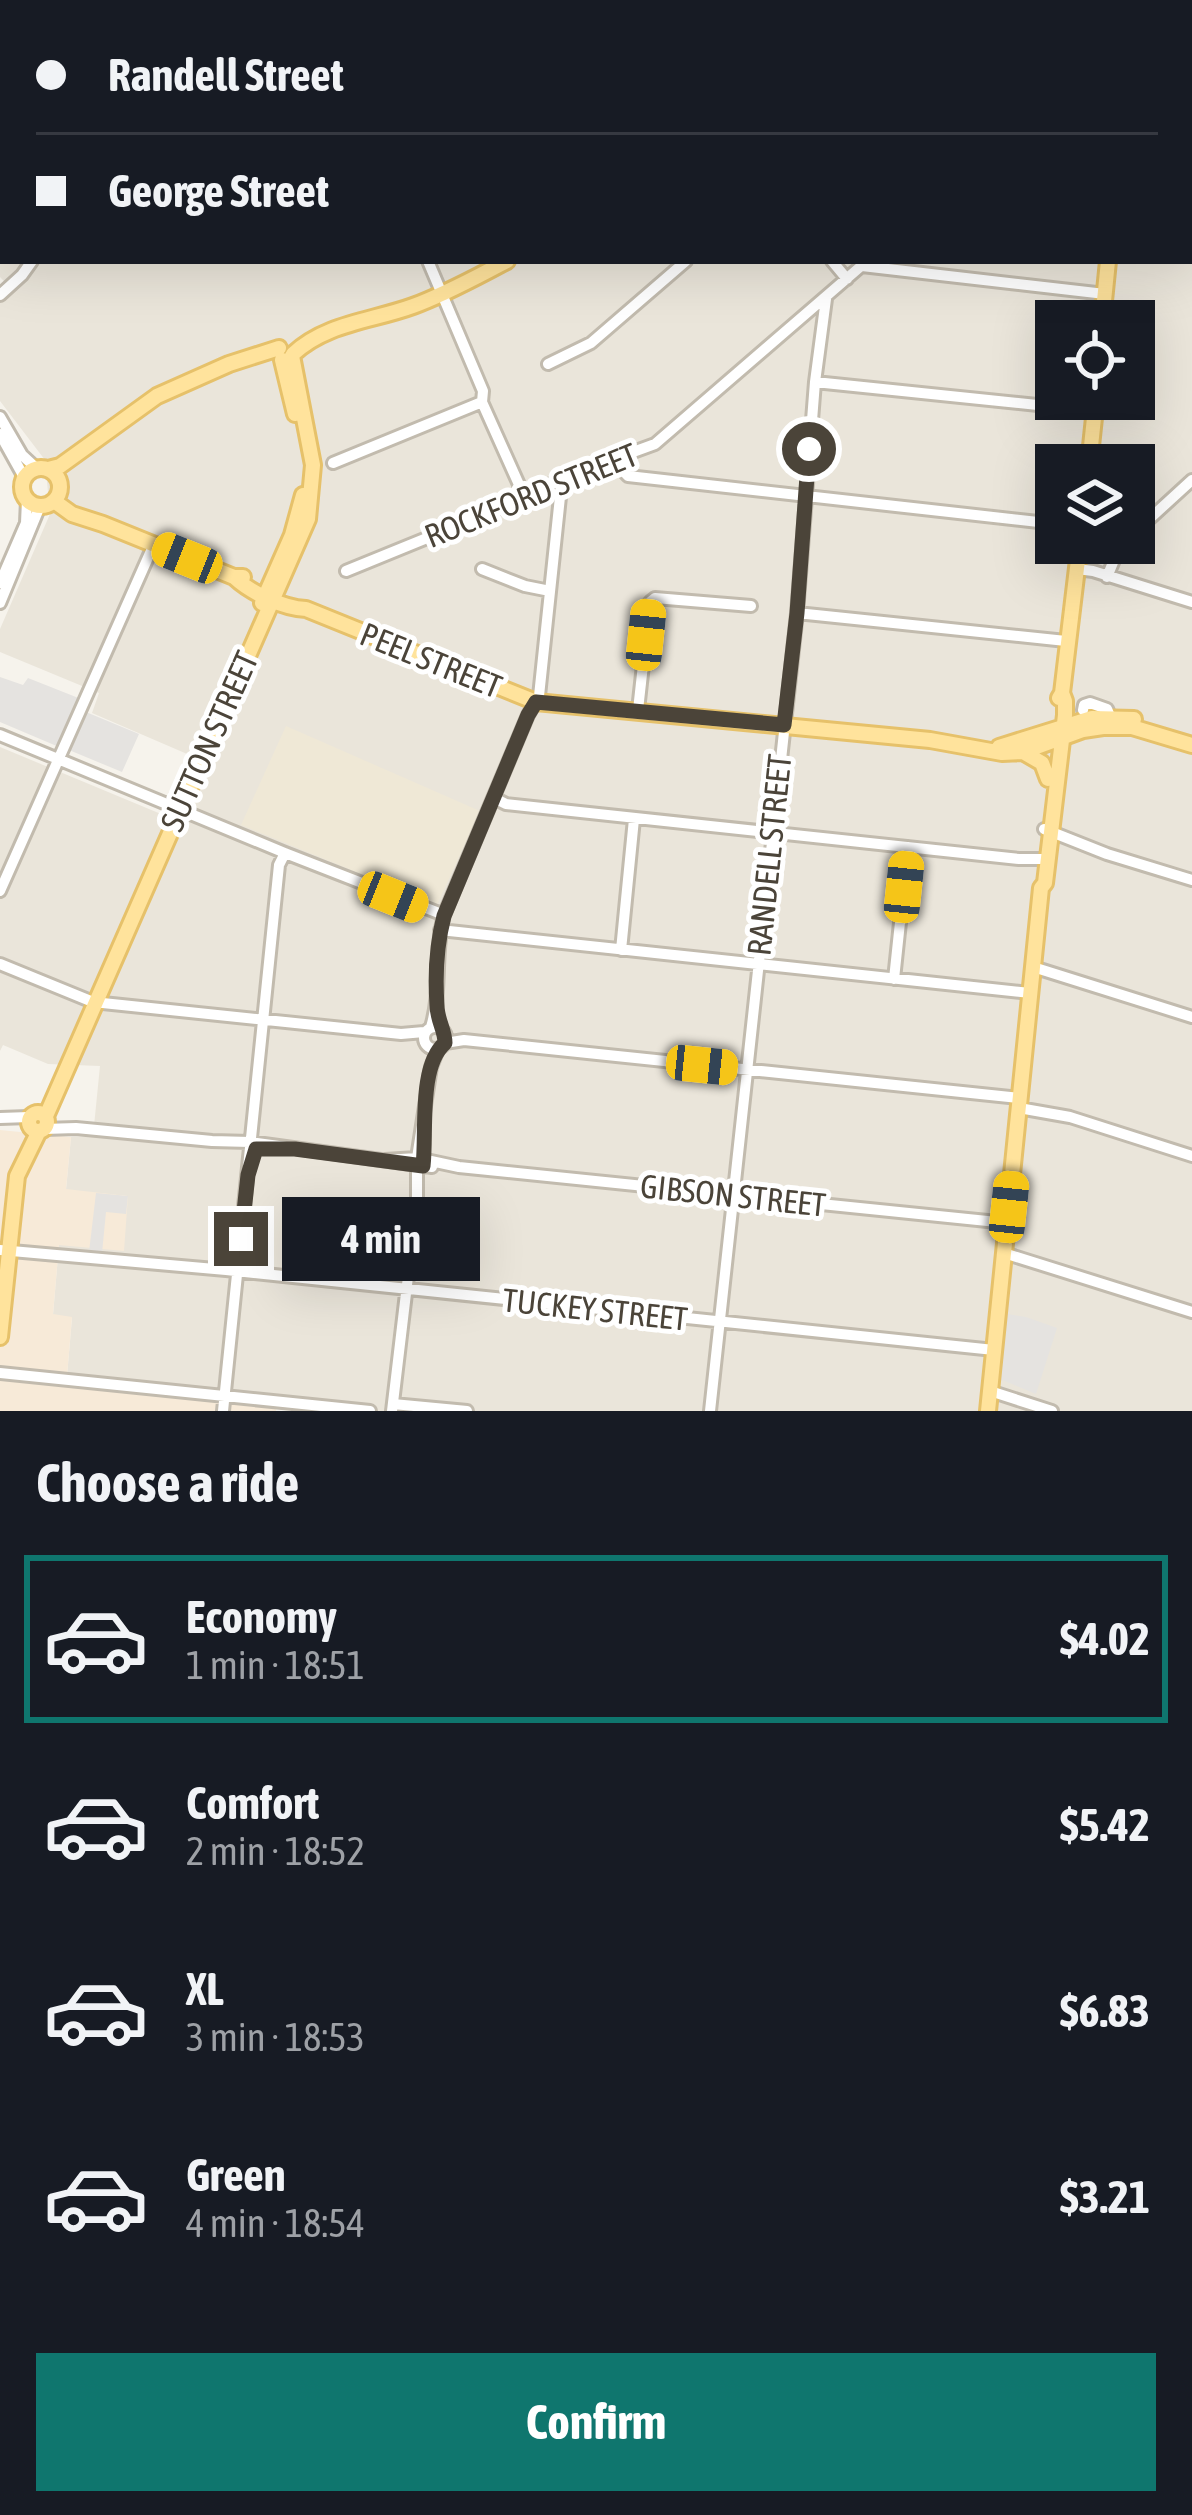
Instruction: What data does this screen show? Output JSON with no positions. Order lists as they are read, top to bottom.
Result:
{
  "streets": {
    "main road": ["PEEL STREET", "SUTTON STREET"],
    "street": [
      "ROCKFORD STREET",
      "RANDELL STREET",
      "GIBSON STREET",
      "TUCKEY STREET"
    ]
  },
  "crossings": [
    ["ROCKFORD STREET", "RANDELL STREET"],
    ["PEEL STREET", "SUTTON STREET"],
    ["PEEL STREET", "RANDELL STREET"],
    ["SUTTON STREET", "GIBSON STREET"],
    ["SUTTON STREET", "TUCKEY STREET"],
    ["RANDELL STREET", "GIBSON STREET"],
    ["RANDELL STREET", "TUCKEY STREET"]
  ],
  "page": {
    "banner": ["Randell Street", "George Street"],
    "bubble": "4 min",
    "heading": "Choose a ride",
    "list": [
      {
        "name": "Economy",
        "note": "1 min · 18:51",
        "value": "$4.02"
      },
      {
        "name": "Comfort",
        "note": "2 min · 18:52",
        "value": "$5.42"
      },
      {
        "name": "XL",
        "note": "3 min · 18:53",
        "value": "$6.83"
      },
      {
        "name": "Green",
        "note": "4 min · 18:54",
        "value": "$3.21"
      }
    ],
    "buttons": "Confirm"
  }
}
